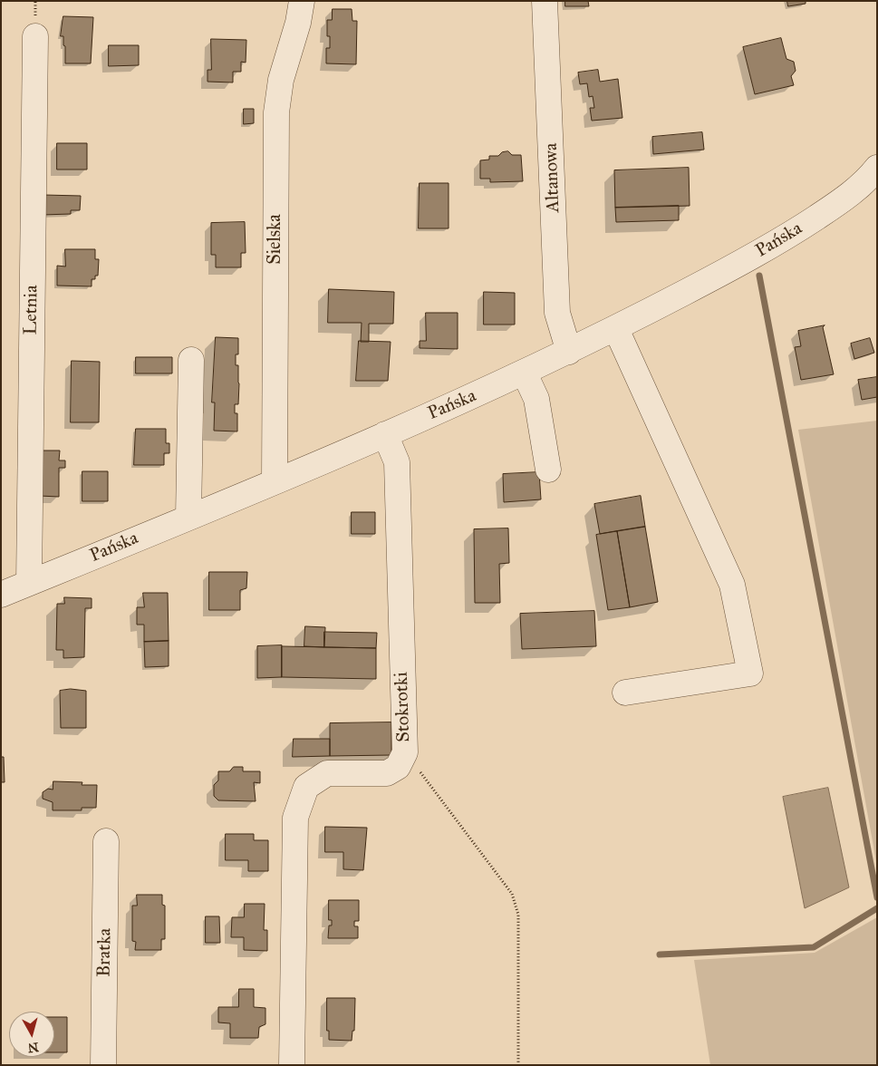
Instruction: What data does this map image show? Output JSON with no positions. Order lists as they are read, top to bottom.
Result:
{
  "streets": {
    "street": [
      "Altanowa",
      "Sielska",
      "Pańska",
      "Letnia",
      "Stokrotki",
      "Bratka"
    ]
  },
  "crossings": [
    ["Altanowa", "Pańska"],
    ["Sielska", "Pańska"],
    ["Pańska", "Letnia"],
    ["Pańska", "Stokrotki"]
  ],
  "north": "bottom"
}
